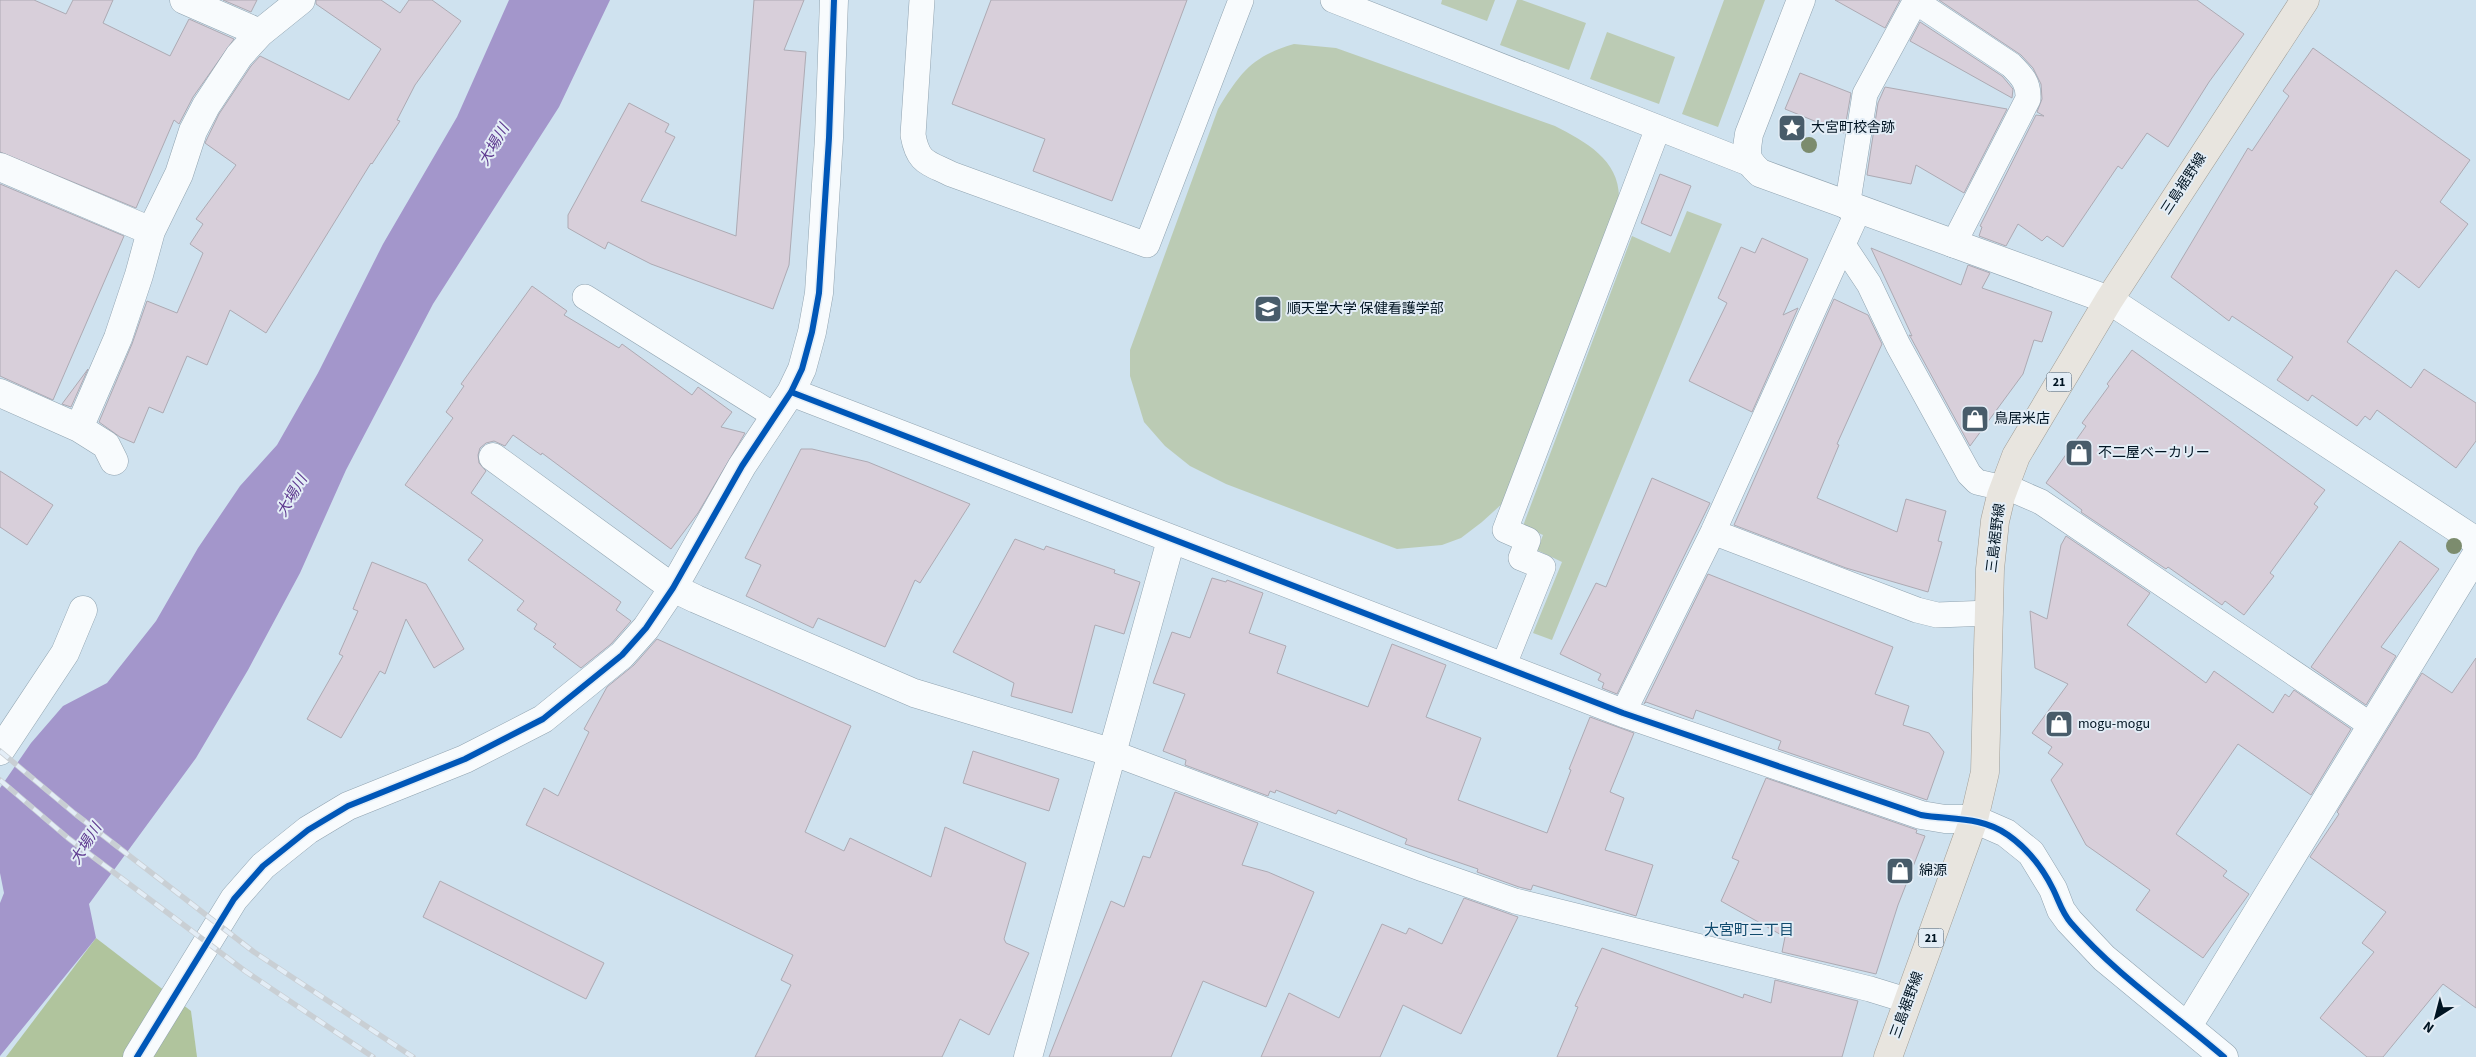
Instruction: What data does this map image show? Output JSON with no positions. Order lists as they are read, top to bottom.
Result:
{
  "streets": {
    "main road": ["三島裾野線", "21"]
  },
  "districts": ["大宮町三丁目"],
  "water": ["大場川"],
  "places": {
    "place": ["大宮町校舎跡"],
    "school or university": ["順天堂大学 保健看護学部"],
    "shop": [
      "鳥居米店",
      "不二屋ベーカリー",
      "mogu-mogu",
      "綿源"
    ]
  },
  "north": "bottom left"
}
